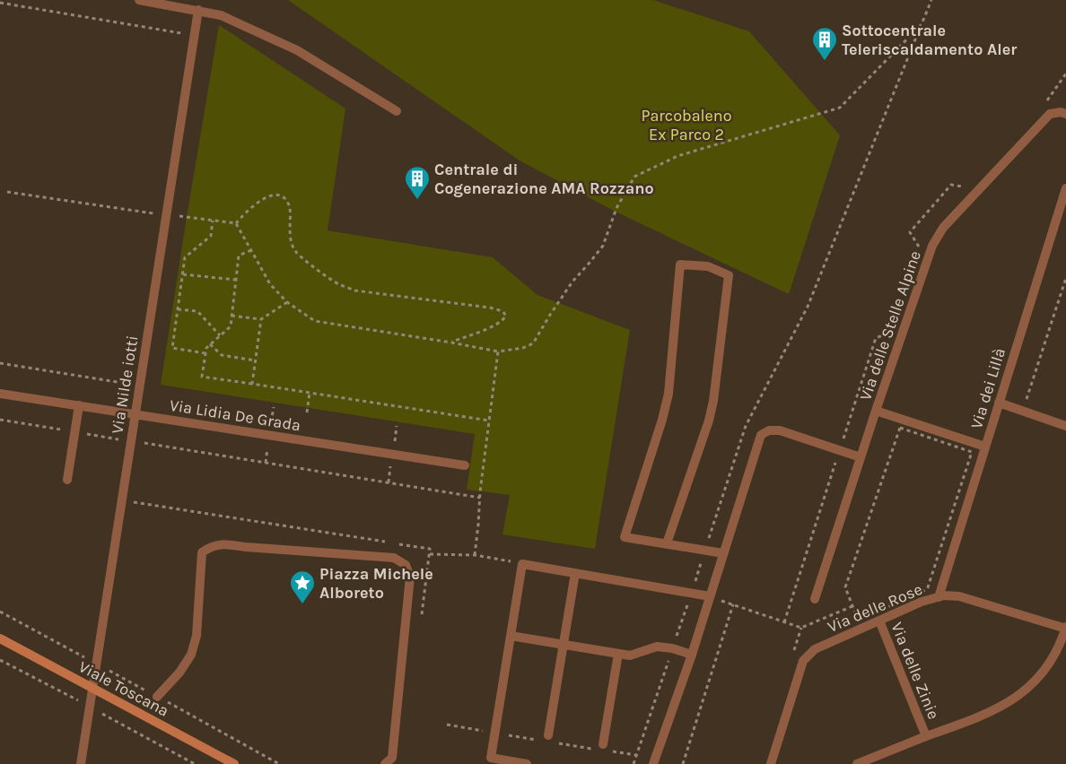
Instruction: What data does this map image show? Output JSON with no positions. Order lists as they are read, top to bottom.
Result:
{
  "streets": {
    "street": [
      "Via delle Stelle Alpine",
      "Via Nilde iotti",
      "Via dei Lillà",
      "Via Lidia De Grada",
      "Via delle Rose",
      "Via delle Zinie",
      "Viale Toscana"
    ]
  },
  "crossings": [
    ["Via Nilde iotti", "Via Lidia De Grada"],
    ["Via Nilde iotti", "Viale Toscana"],
    ["Via dei Lillà", "Via delle Rose"],
    ["Via delle Rose", "Via delle Zinie"]
  ],
  "parks": ["Parcobaleno Ex Parco 2"],
  "places": {
    "building": ["Sottocentrale Teleriscaldamento Aler", "Centrale di Cogenerazione AMA Rozzano"],
    "place": ["Piazza Michele Alboreto"]
  }
}
